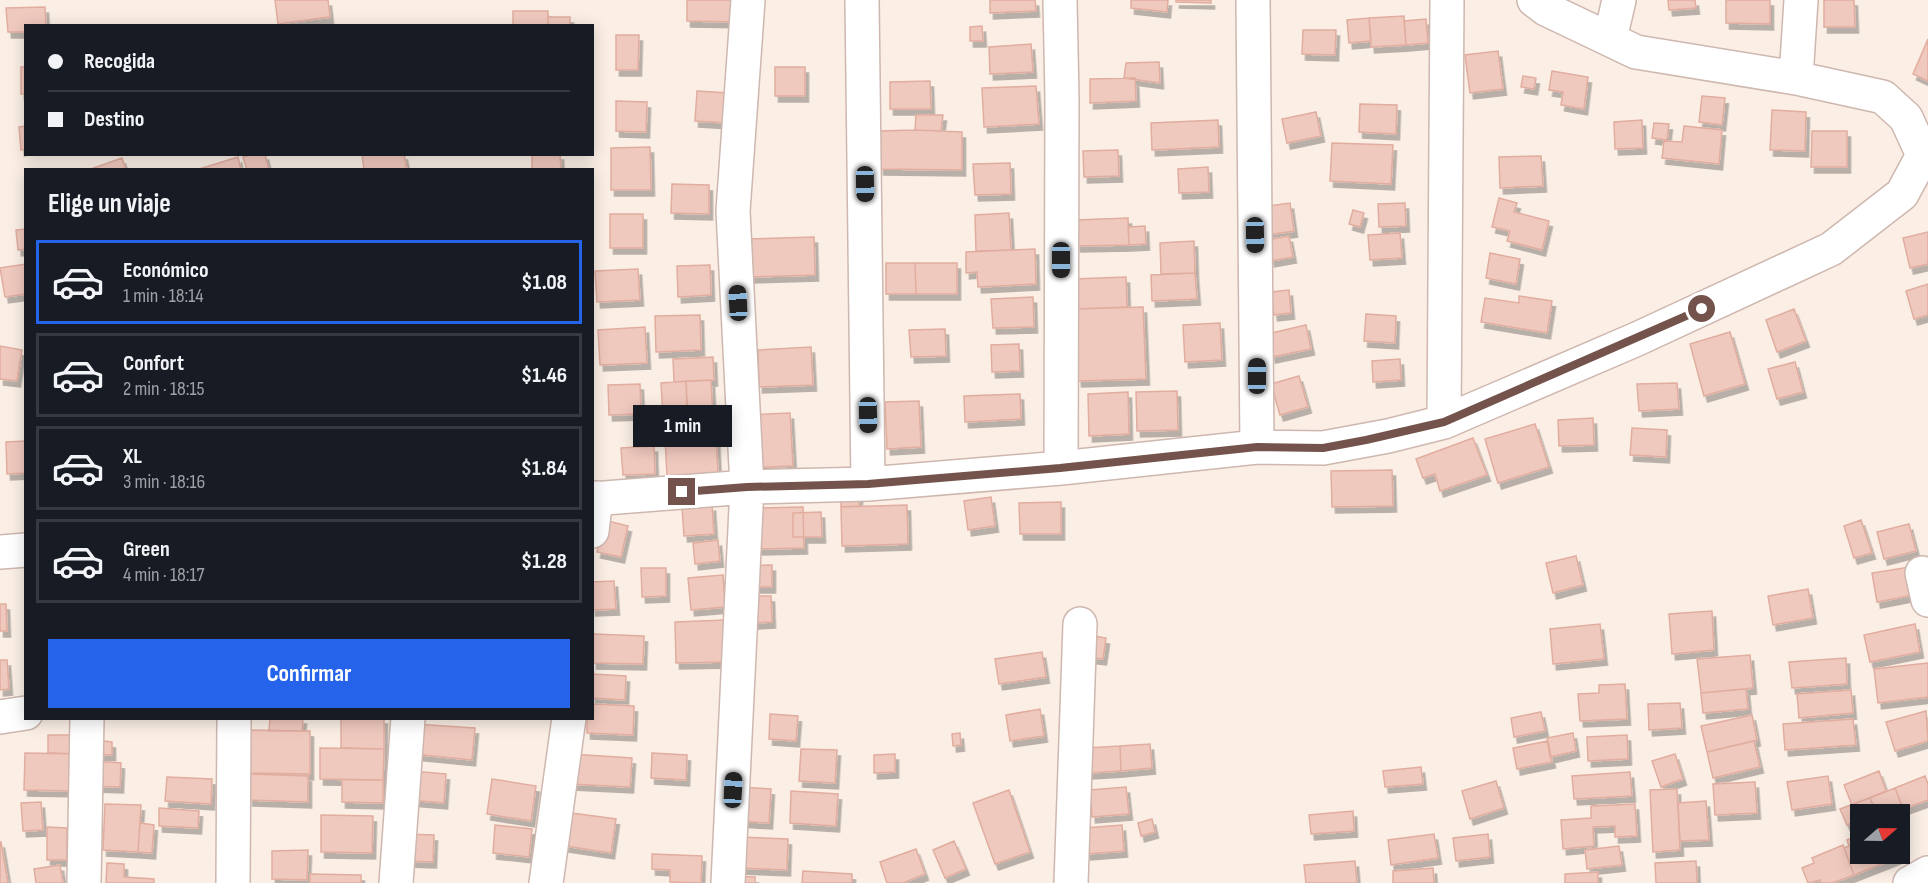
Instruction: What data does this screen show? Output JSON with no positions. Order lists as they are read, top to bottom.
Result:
{
  "north": "right",
  "page": {
    "banner": ["Recogida", "Destino"],
    "heading": "Elige un viaje",
    "list": [
      {
        "name": "Económico",
        "note": "1 min · 18:14",
        "value": "$1.08"
      },
      {
        "name": "Confort",
        "note": "2 min · 18:15",
        "value": "$1.46"
      },
      {
        "name": "XL",
        "note": "3 min · 18:16",
        "value": "$1.84"
      },
      {
        "name": "Green",
        "note": "4 min · 18:17",
        "value": "$1.28"
      }
    ],
    "bubble": "1 min",
    "buttons": "Confirmar"
  }
}
